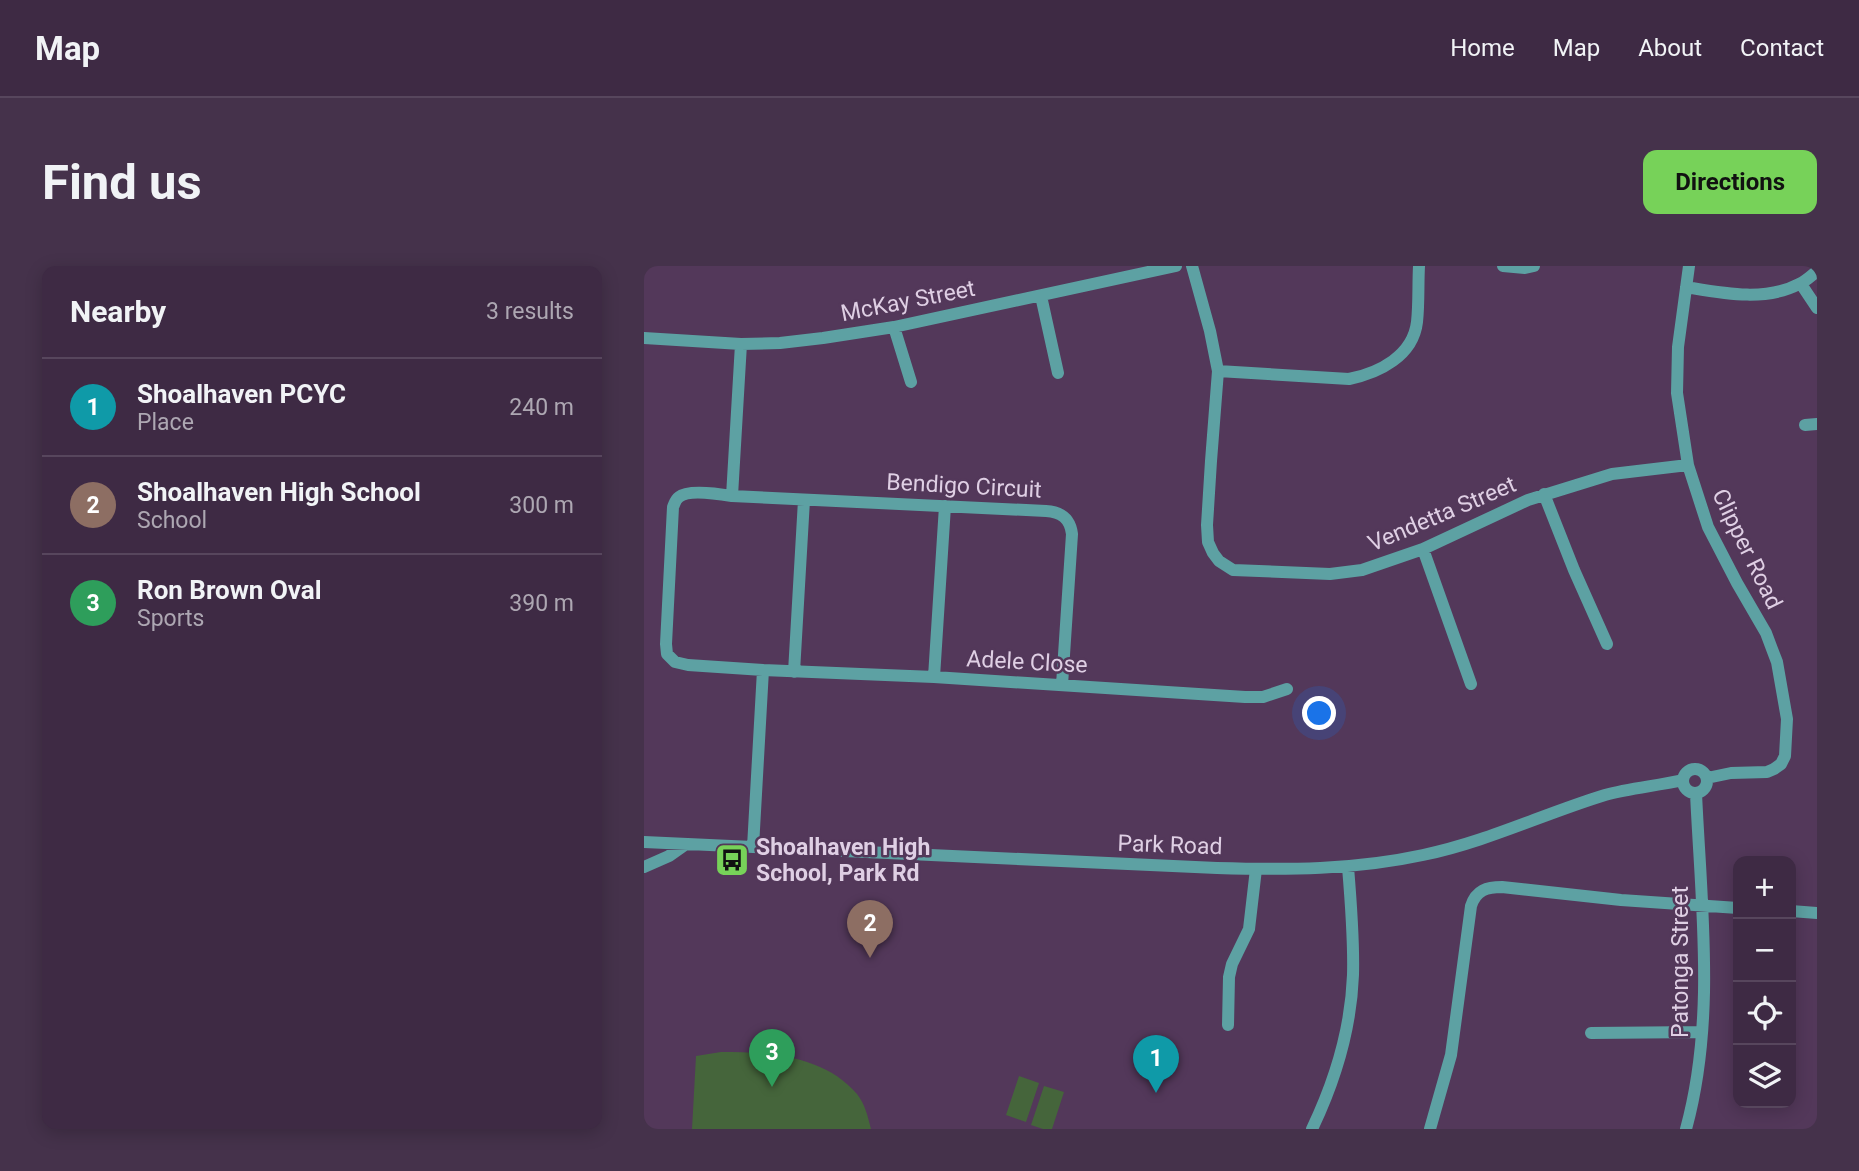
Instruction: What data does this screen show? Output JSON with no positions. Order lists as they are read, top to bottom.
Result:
{
  "streets": {
    "street": [
      "McKay Street",
      "Bendigo Circuit",
      "Vendetta Street",
      "Clipper Road",
      "Adele Close",
      "Park Road",
      "Patonga Street"
    ]
  },
  "crossings": [
    ["Bendigo Circuit", "Adele Close"],
    ["Vendetta Street", "Clipper Road"],
    ["Clipper Road", "Park Road"],
    ["Clipper Road", "Patonga Street"],
    ["Park Road", "Patonga Street"]
  ],
  "places": {
    "bus stop": ["Shoalhaven High School, Park Rd"]
  },
  "page": {
    "header": "Map",
    "nav": [
      "Home",
      "Map",
      "About",
      "Contact"
    ],
    "buttons": "Directions",
    "title": "Find us",
    "heading": ["Nearby", "3 results"],
    "list": [
      {
        "mark": "1",
        "name": "Shoalhaven PCYC",
        "note": "Place",
        "value": "240 m"
      },
      {
        "mark": "2",
        "name": "Shoalhaven High School",
        "note": "School",
        "value": "300 m"
      },
      {
        "mark": "3",
        "name": "Ron Brown Oval",
        "note": "Sports",
        "value": "390 m"
      }
    ],
    "map_buttons": ["+", "−"],
    "pins": ["2", "3", "1"]
  }
}
